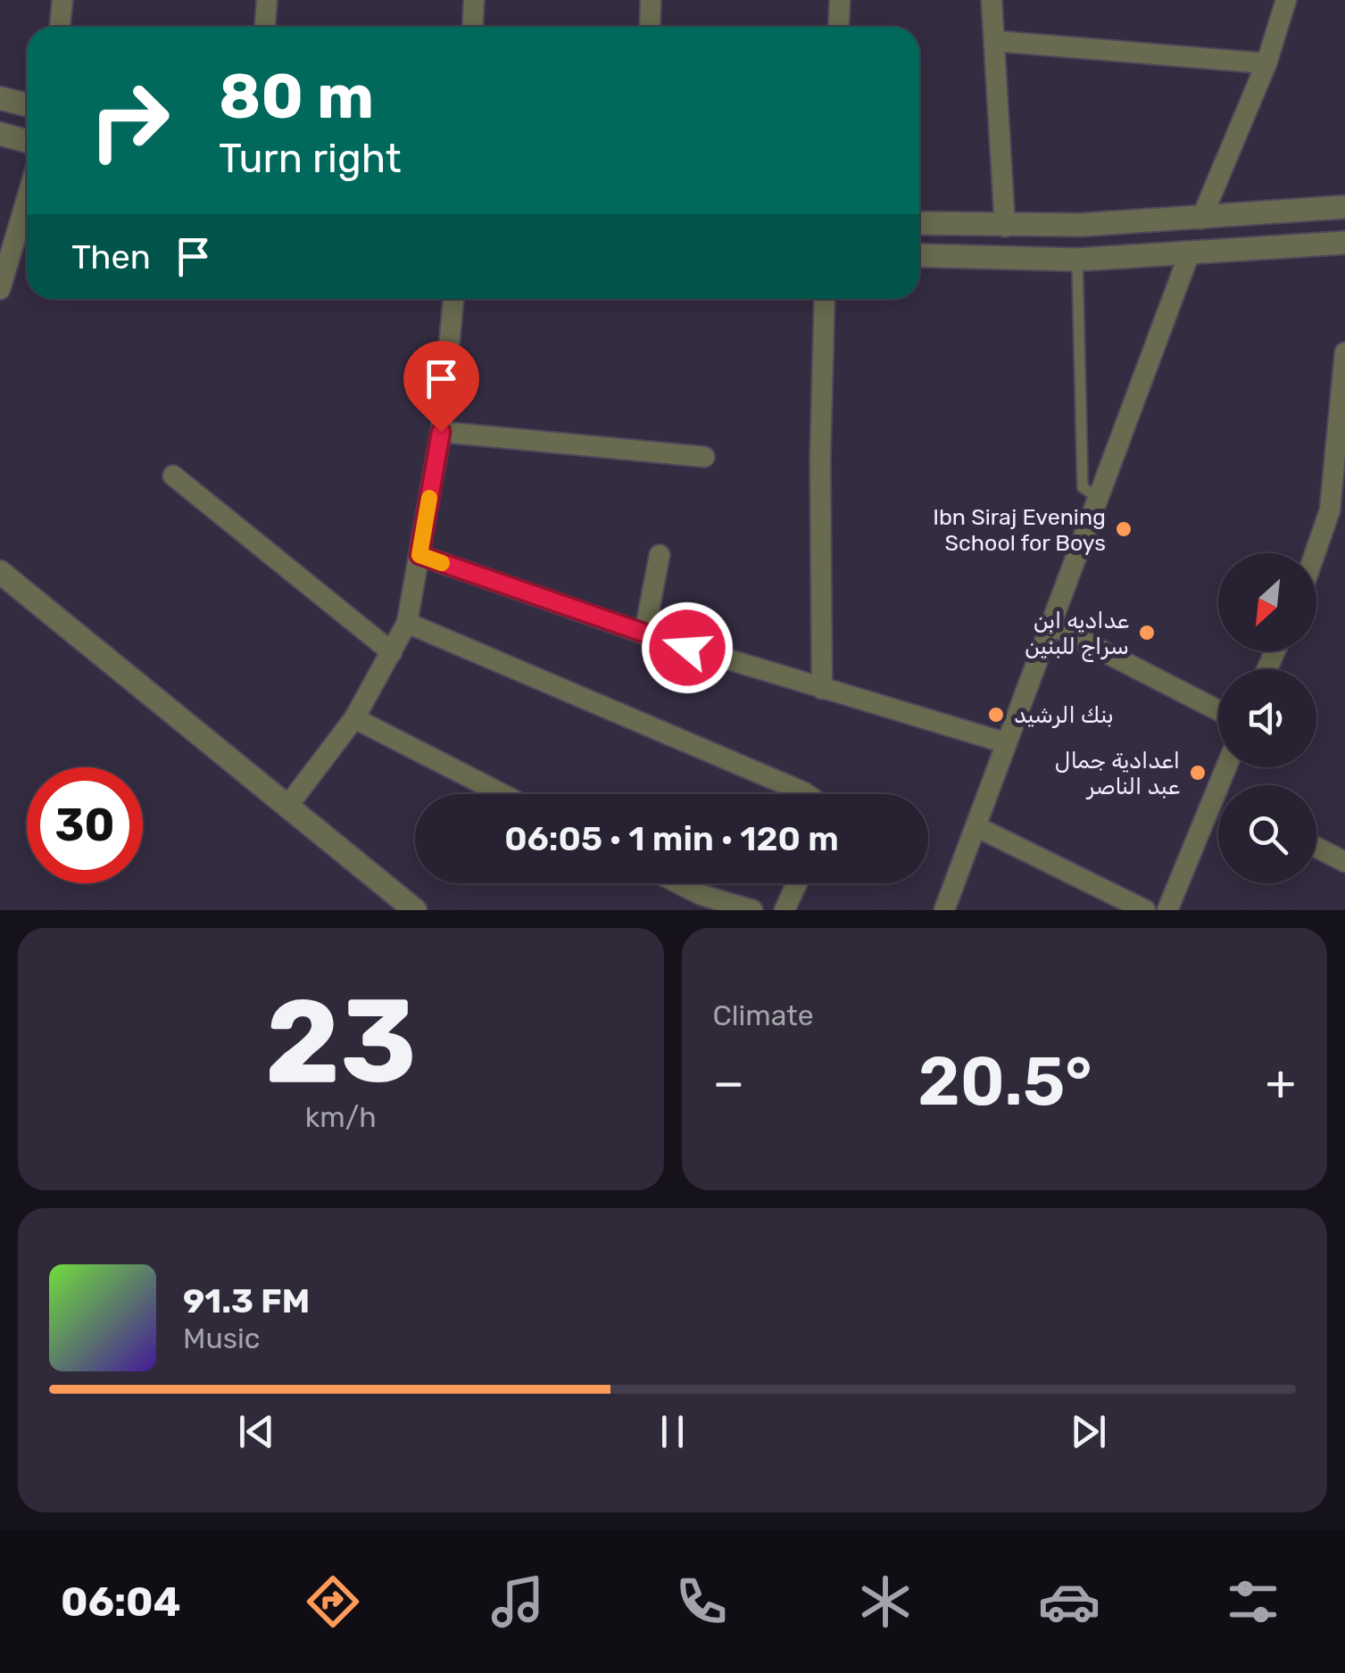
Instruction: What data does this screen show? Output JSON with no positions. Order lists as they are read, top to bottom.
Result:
{
  "places": [
    "Ibn Siraj Evening School for Boys",
    "عداديه ابن سراج للبنين",
    "بنك الرشيد",
    "اعدادية جمال عبد الناصر"
  ],
  "north": "bottom left",
  "page": {
    "turn": ["80 m", "Turn right"],
    "then": "Then",
    "limit": "30",
    "trip": "06:05 · 1 min · 120 m",
    "tile": [
      ["23", "km/h"],
      "Climate"
    ],
    "heat": ["−", "20.5°", "+"],
    "song": ["91.3 FM", "Music"],
    "tabs": "06:04"
  }
}
